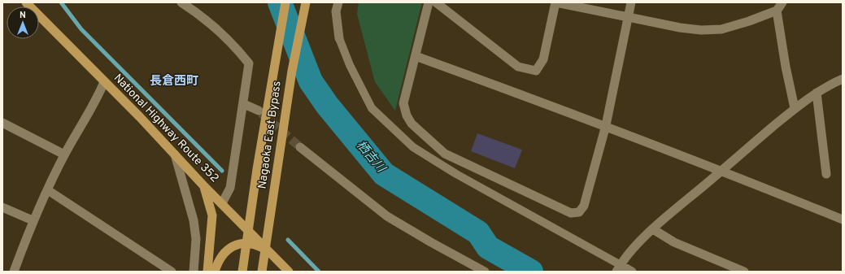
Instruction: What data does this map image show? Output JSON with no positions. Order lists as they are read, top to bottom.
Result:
{
  "streets": {
    "highway": ["National Highway Route 352", "Nagaoka East Bypass"]
  },
  "districts": ["長倉西町"],
  "water": ["栖吉川"],
  "north": "top"
}
